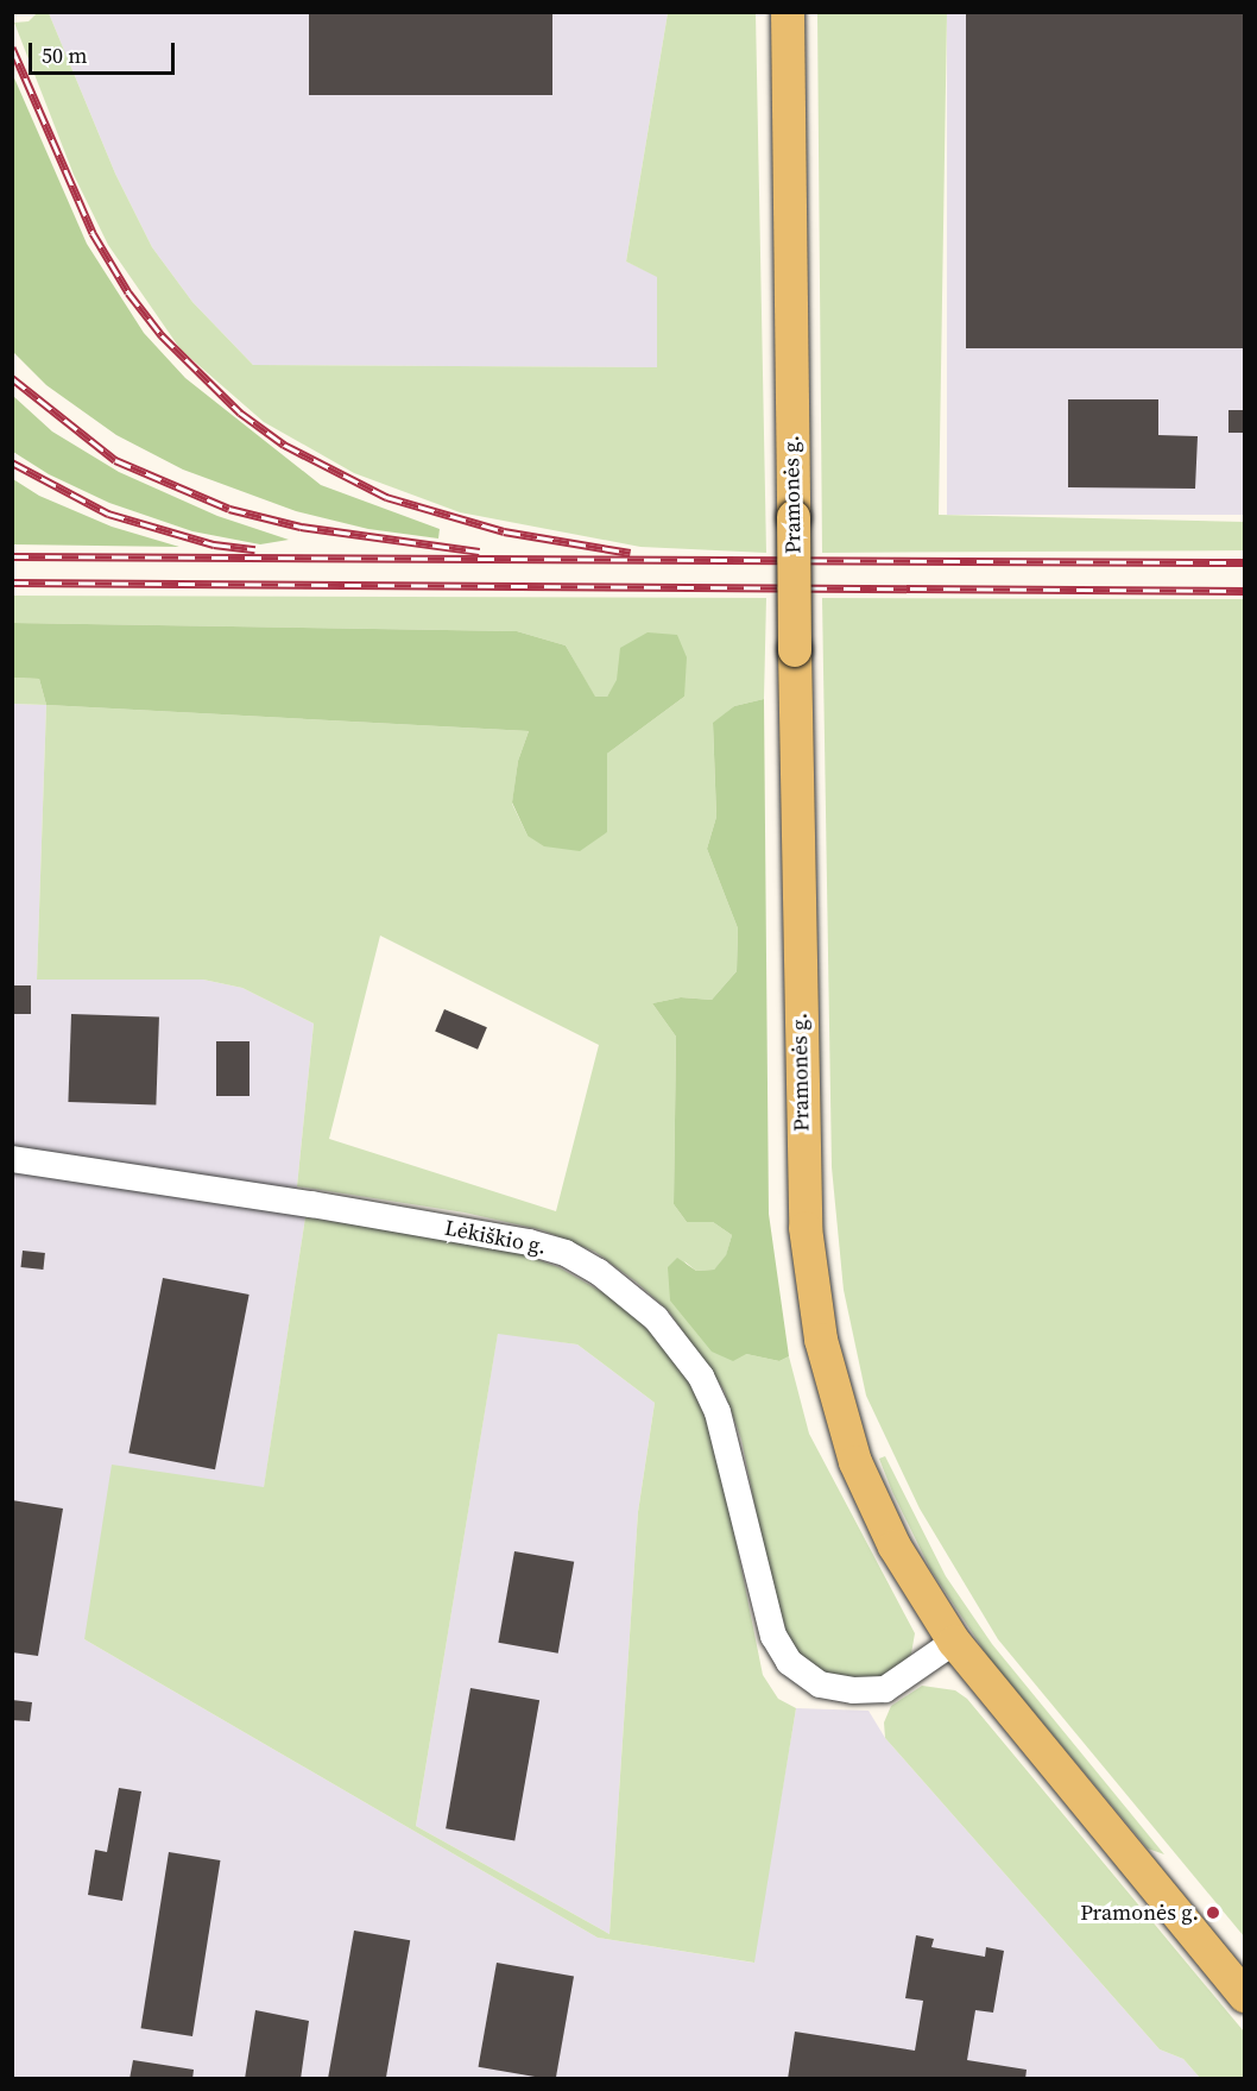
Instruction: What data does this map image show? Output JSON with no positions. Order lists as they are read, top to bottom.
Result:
{
  "streets": {
    "main road": ["Pramonės g."],
    "street": ["Lėkiškio g."]
  },
  "crossings": [
    ["Pramonės g.", "Lėkiškio g."]
  ],
  "places": ["Pramonės g."],
  "scale_bar": "50 m"
}
